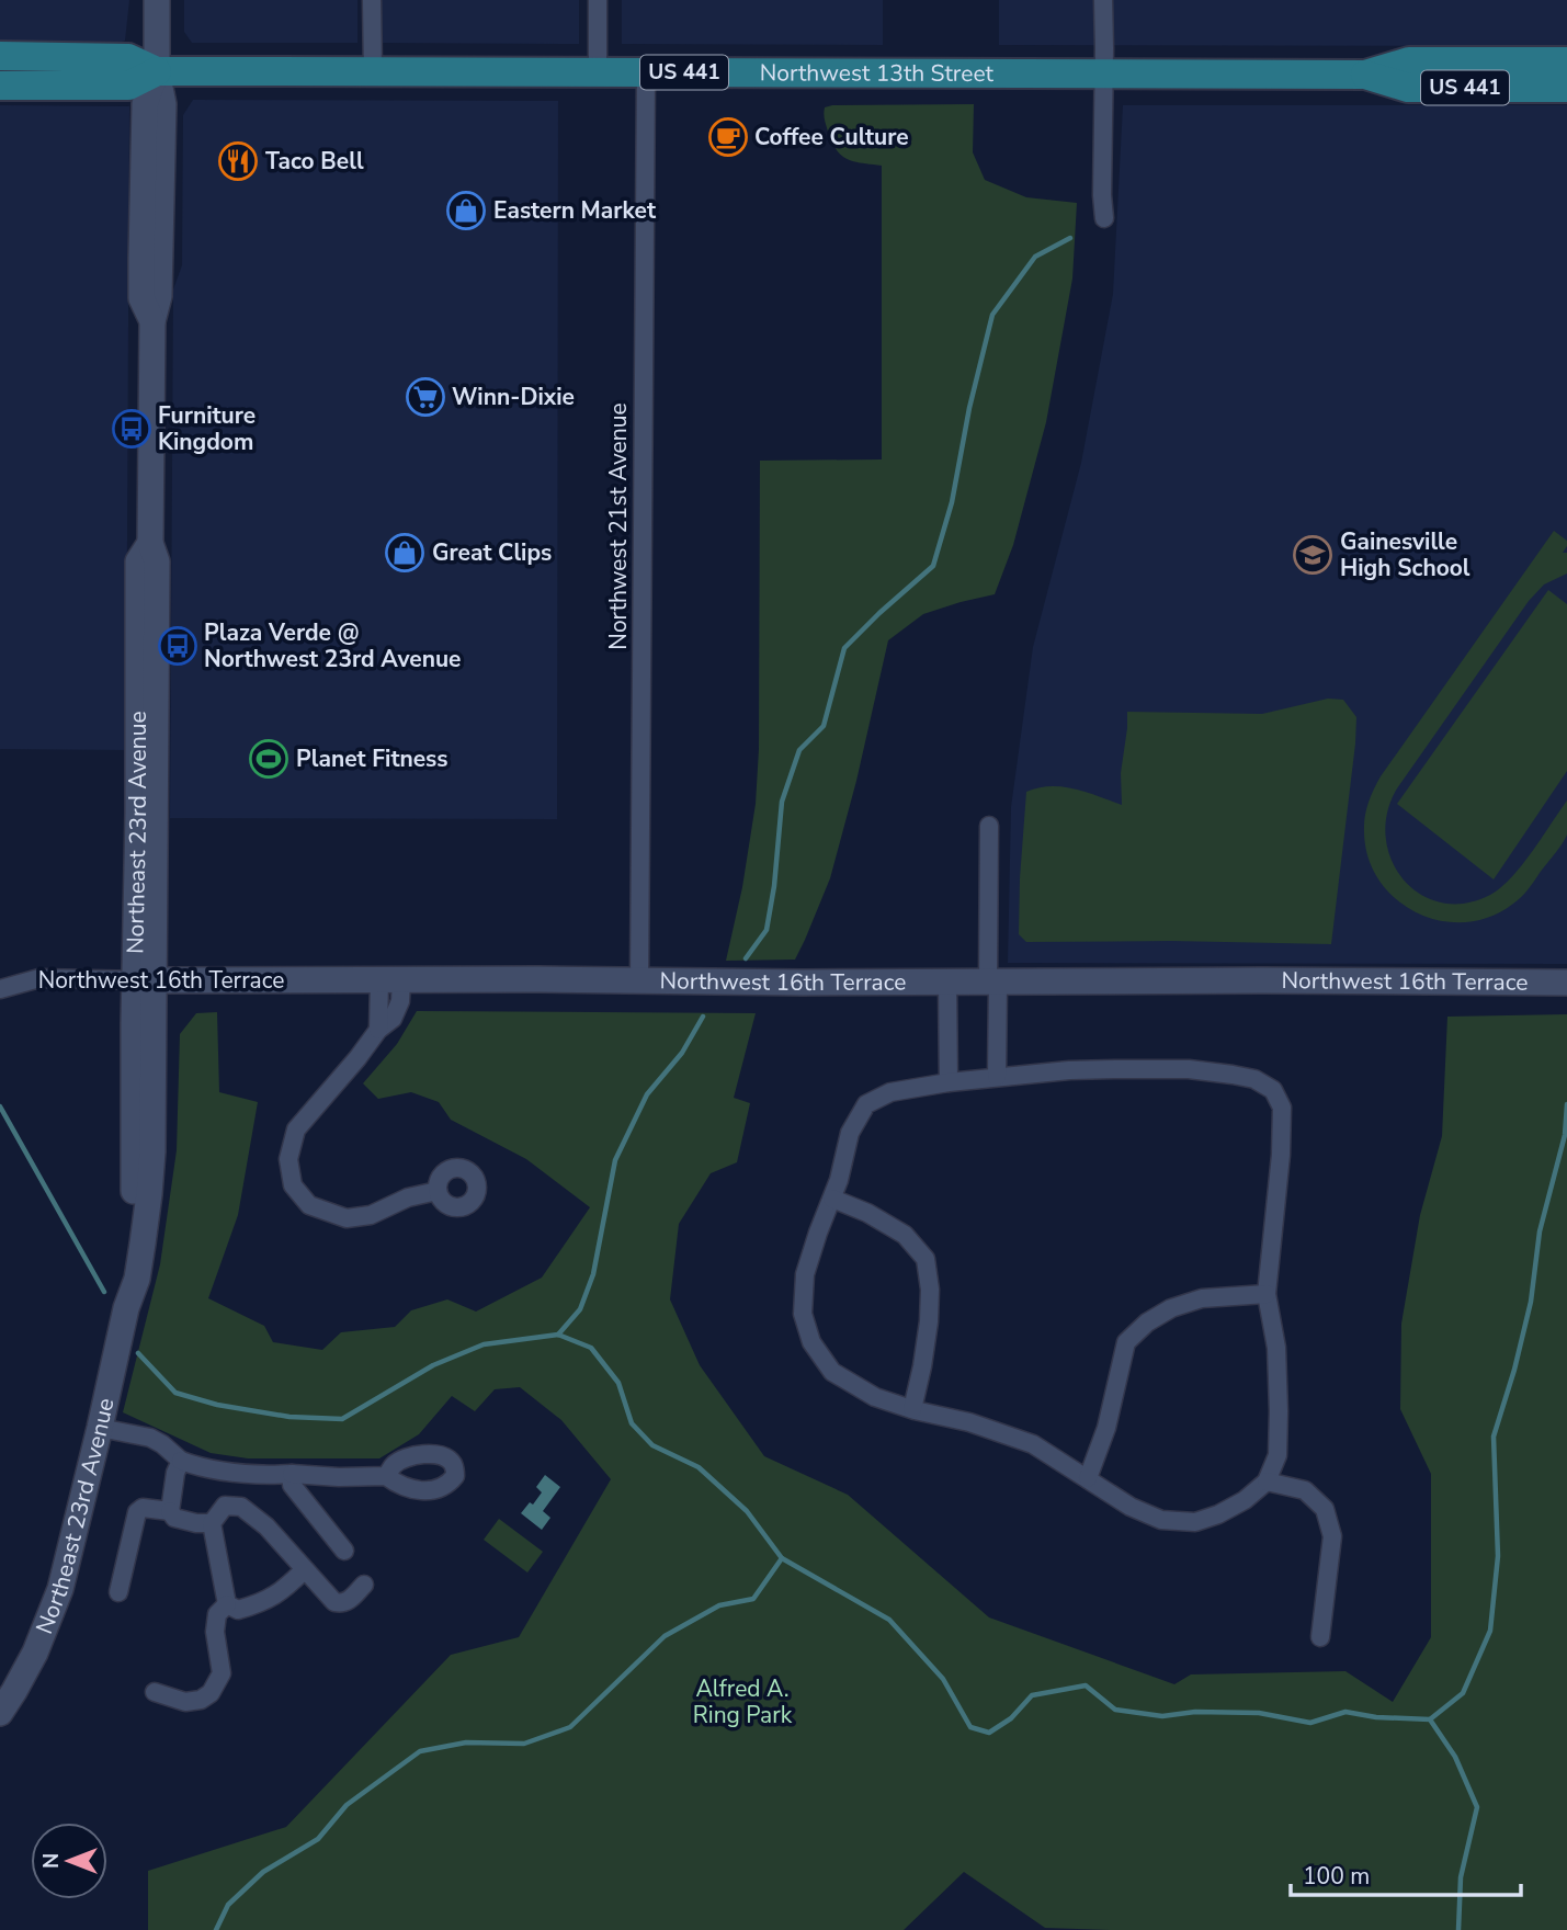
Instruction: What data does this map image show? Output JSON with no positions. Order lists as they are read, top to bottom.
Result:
{
  "streets": {
    "main road": ["US 441", "Northwest 13th Street"],
    "street": ["Northwest 21st Avenue", "Northeast 23rd Avenue", "Northwest 16th Terrace"]
  },
  "crossings": [
    ["Northwest 13th Street", "Northwest 21st Avenue"],
    ["Northwest 13th Street", "Northeast 23rd Avenue"],
    ["Northwest 21st Avenue", "Northwest 16th Terrace"],
    ["Northeast 23rd Avenue", "Northwest 16th Terrace"]
  ],
  "parks": ["Alfred A. Ring Park"],
  "places": {
    "cafe": ["Coffee Culture"],
    "restaurant": ["Taco Bell"],
    "shop": ["Eastern Market", "Great Clips"],
    "supermarket": ["Winn-Dixie"],
    "bus stop": ["Furniture Kingdom", "Plaza Verde @ Northwest 23rd Avenue"],
    "school or university": ["Gainesville High School"],
    "sports": ["Planet Fitness"]
  },
  "scale_bar": "100 m",
  "north": "left"
}
